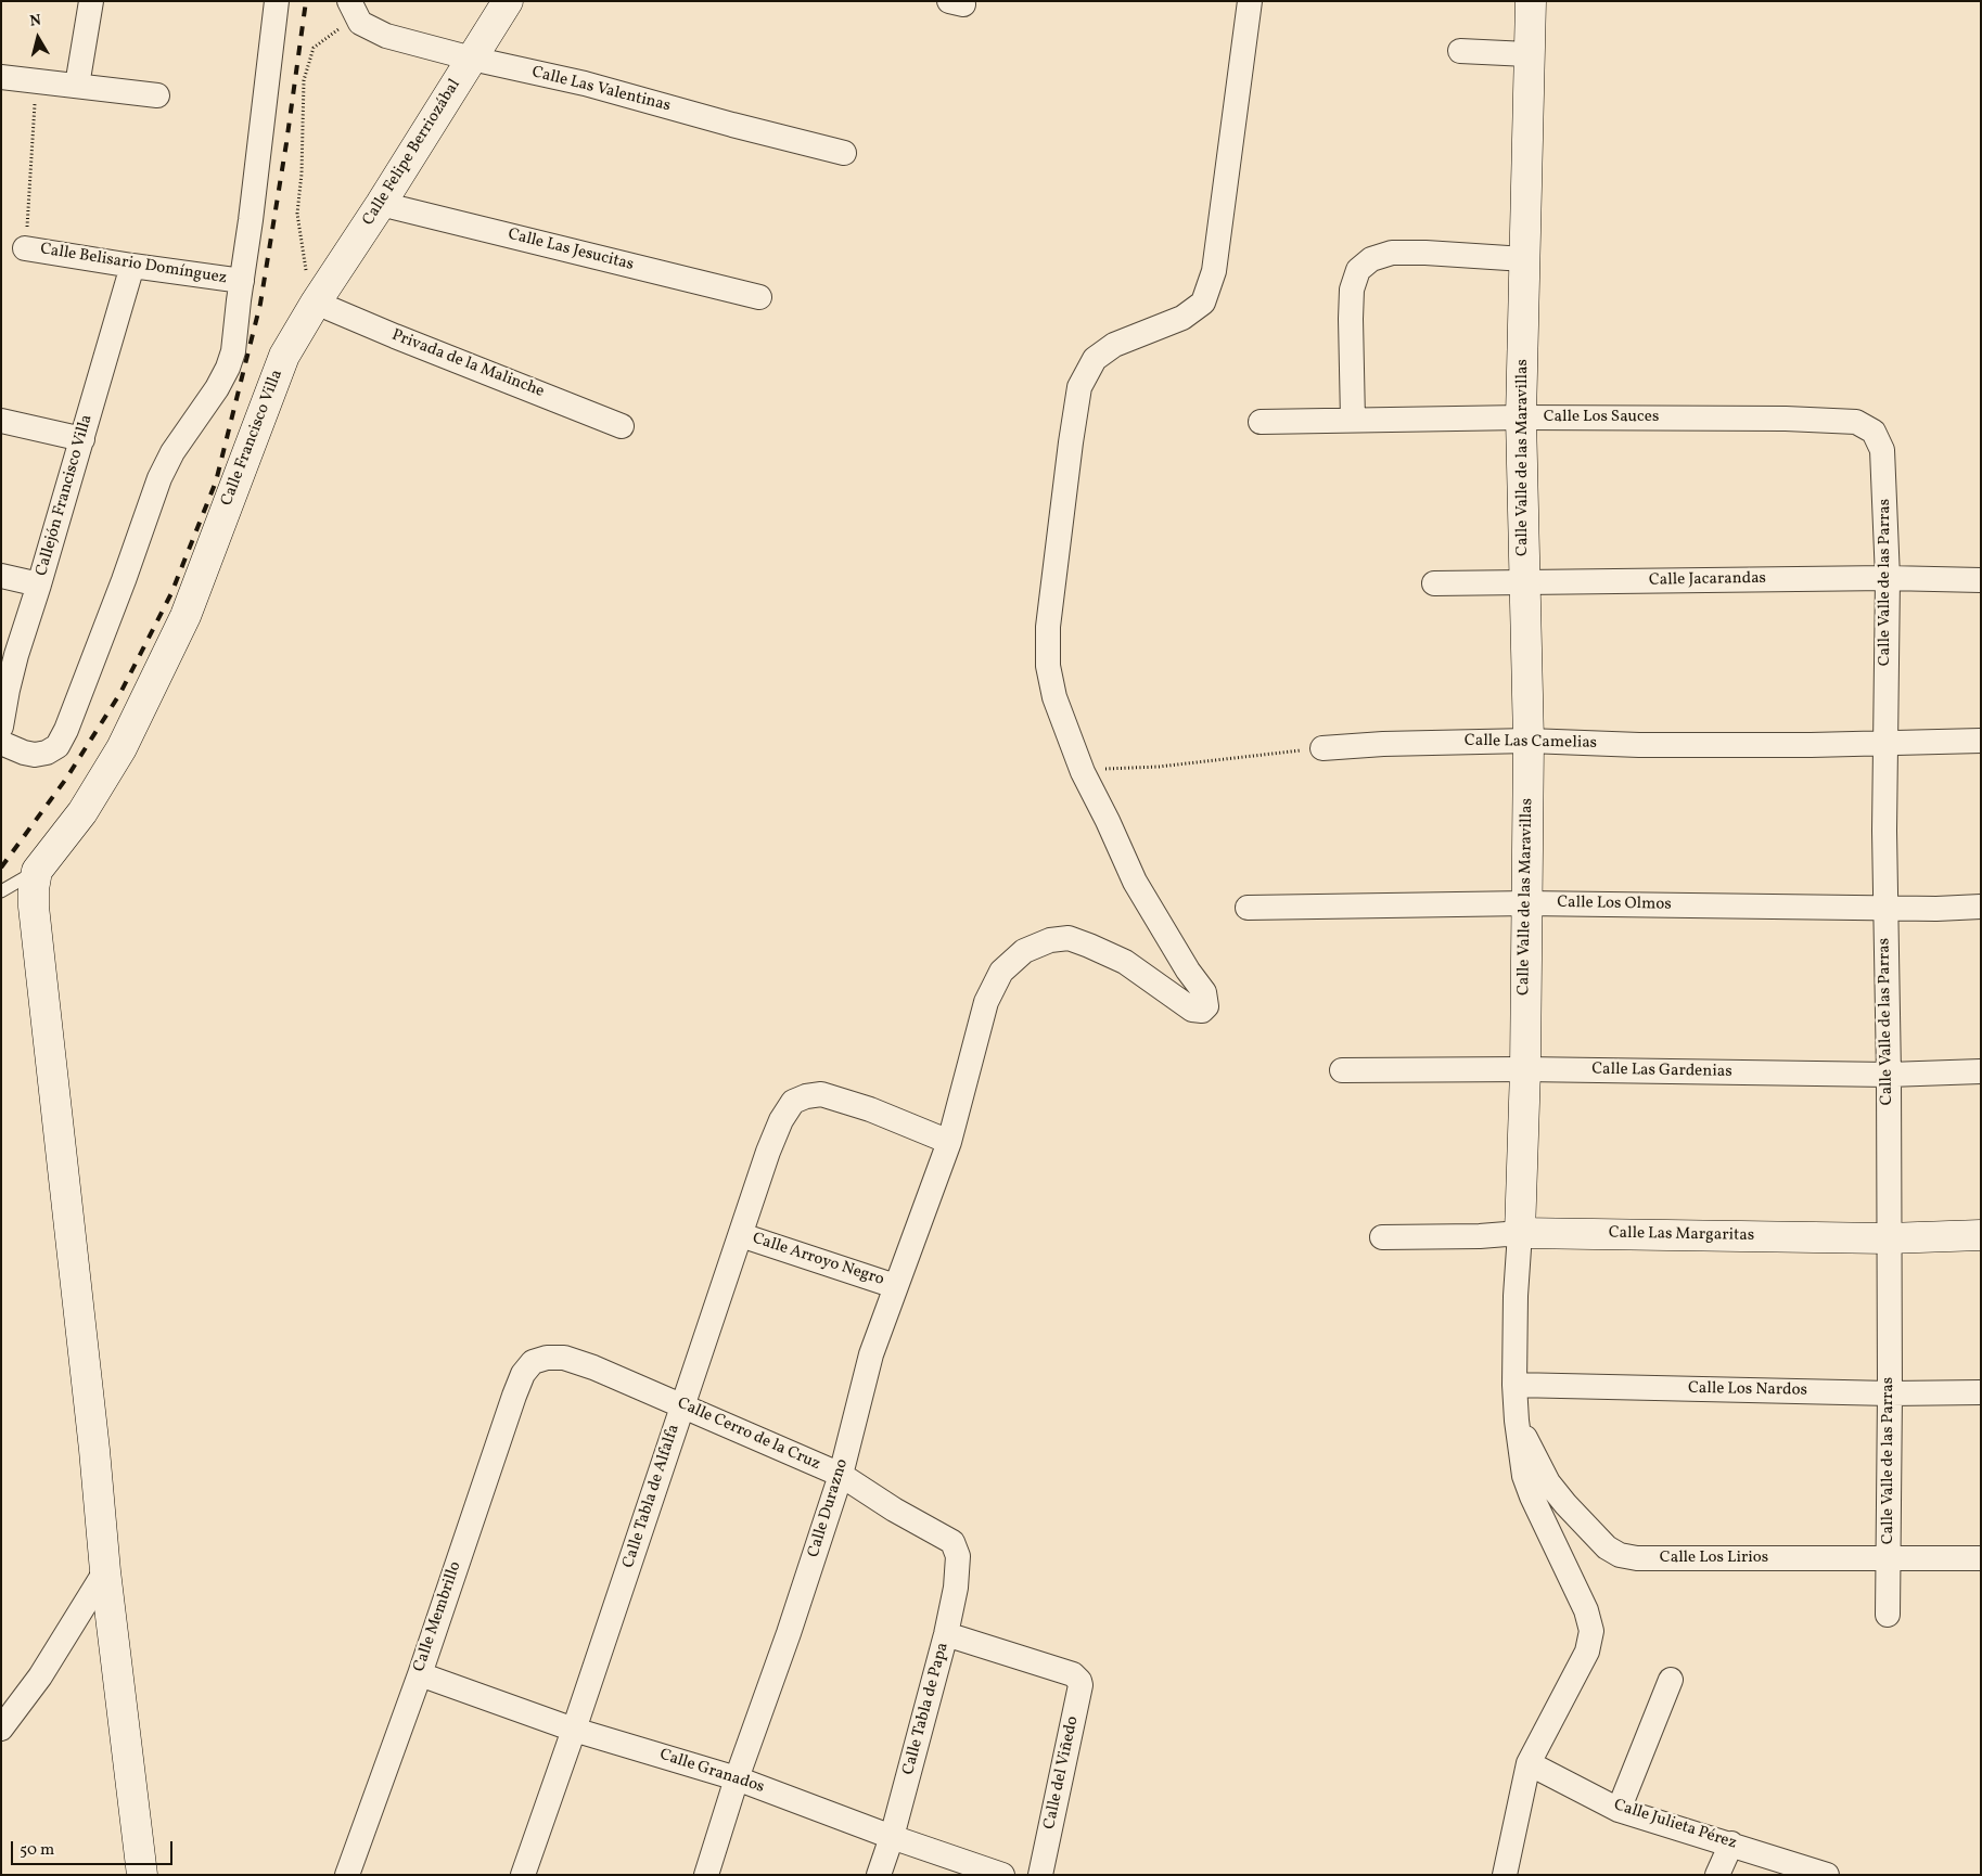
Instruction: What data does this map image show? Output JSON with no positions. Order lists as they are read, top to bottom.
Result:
{
  "streets": {
    "street": [
      "Calle Las Valentinas",
      "Calle Felipe Berriozábal",
      "Calle Las Jesucitas",
      "Calle Belisario Domínguez",
      "Privada de la Malinche",
      "Calle Los Sauces",
      "Calle Francisco Villa",
      "Calle Valle de las Maravillas",
      "Callejón Francisco Villa",
      "Calle Jacarandas",
      "Calle Valle de las Parras",
      "Calle Las Camelias",
      "Calle Los Olmos",
      "Calle Las Gardenias",
      "Calle Las Margaritas",
      "Calle Arroyo Negro",
      "Calle Los Nardos",
      "Calle Cerro de la Cruz",
      "Calle Tabla de Alfalfa",
      "Calle Durazno",
      "Calle Los Lirios",
      "Calle Membrillo",
      "Calle Tabla de Papa",
      "Calle Granados",
      "Calle del Viñedo",
      "Calle Julieta Pérez"
    ]
  },
  "crossings": [
    ["Calle Las Valentinas", "Calle Felipe Berriozábal"],
    ["Calle Felipe Berriozábal", "Calle Las Jesucitas"],
    ["Calle Felipe Berriozábal", "Privada de la Malinche"],
    ["Calle Felipe Berriozábal", "Calle Francisco Villa"],
    ["Calle Belisario Domínguez", "Callejón Francisco Villa"],
    ["Privada de la Malinche", "Calle Francisco Villa"],
    ["Calle Los Sauces", "Calle Valle de las Maravillas"],
    ["Calle Los Sauces", "Calle Valle de las Parras"],
    ["Calle Valle de las Maravillas", "Calle Jacarandas"],
    ["Calle Valle de las Maravillas", "Calle Las Camelias"],
    ["Calle Valle de las Maravillas", "Calle Los Olmos"],
    ["Calle Valle de las Maravillas", "Calle Las Gardenias"],
    ["Calle Valle de las Maravillas", "Calle Las Margaritas"],
    ["Calle Valle de las Maravillas", "Calle Los Nardos"],
    ["Calle Valle de las Maravillas", "Calle Los Lirios"],
    ["Calle Valle de las Maravillas", "Calle Julieta Pérez"],
    ["Calle Jacarandas", "Calle Valle de las Parras"],
    ["Calle Valle de las Parras", "Calle Las Camelias"],
    ["Calle Valle de las Parras", "Calle Los Olmos"],
    ["Calle Valle de las Parras", "Calle Las Gardenias"],
    ["Calle Valle de las Parras", "Calle Las Margaritas"],
    ["Calle Valle de las Parras", "Calle Los Nardos"],
    ["Calle Valle de las Parras", "Calle Los Lirios"],
    ["Calle Arroyo Negro", "Calle Tabla de Alfalfa"],
    ["Calle Arroyo Negro", "Calle Durazno"],
    ["Calle Cerro de la Cruz", "Calle Tabla de Alfalfa"],
    ["Calle Cerro de la Cruz", "Calle Durazno"],
    ["Calle Cerro de la Cruz", "Calle Membrillo"],
    ["Calle Cerro de la Cruz", "Calle Tabla de Papa"],
    ["Calle Tabla de Alfalfa", "Calle Durazno"],
    ["Calle Tabla de Alfalfa", "Calle Granados"],
    ["Calle Durazno", "Calle Granados"],
    ["Calle Membrillo", "Calle Granados"],
    ["Calle Tabla de Papa", "Calle Granados"],
    ["Calle Tabla de Papa", "Calle del Viñedo"]
  ],
  "scale_bar": "50 m",
  "north": "top"
}
